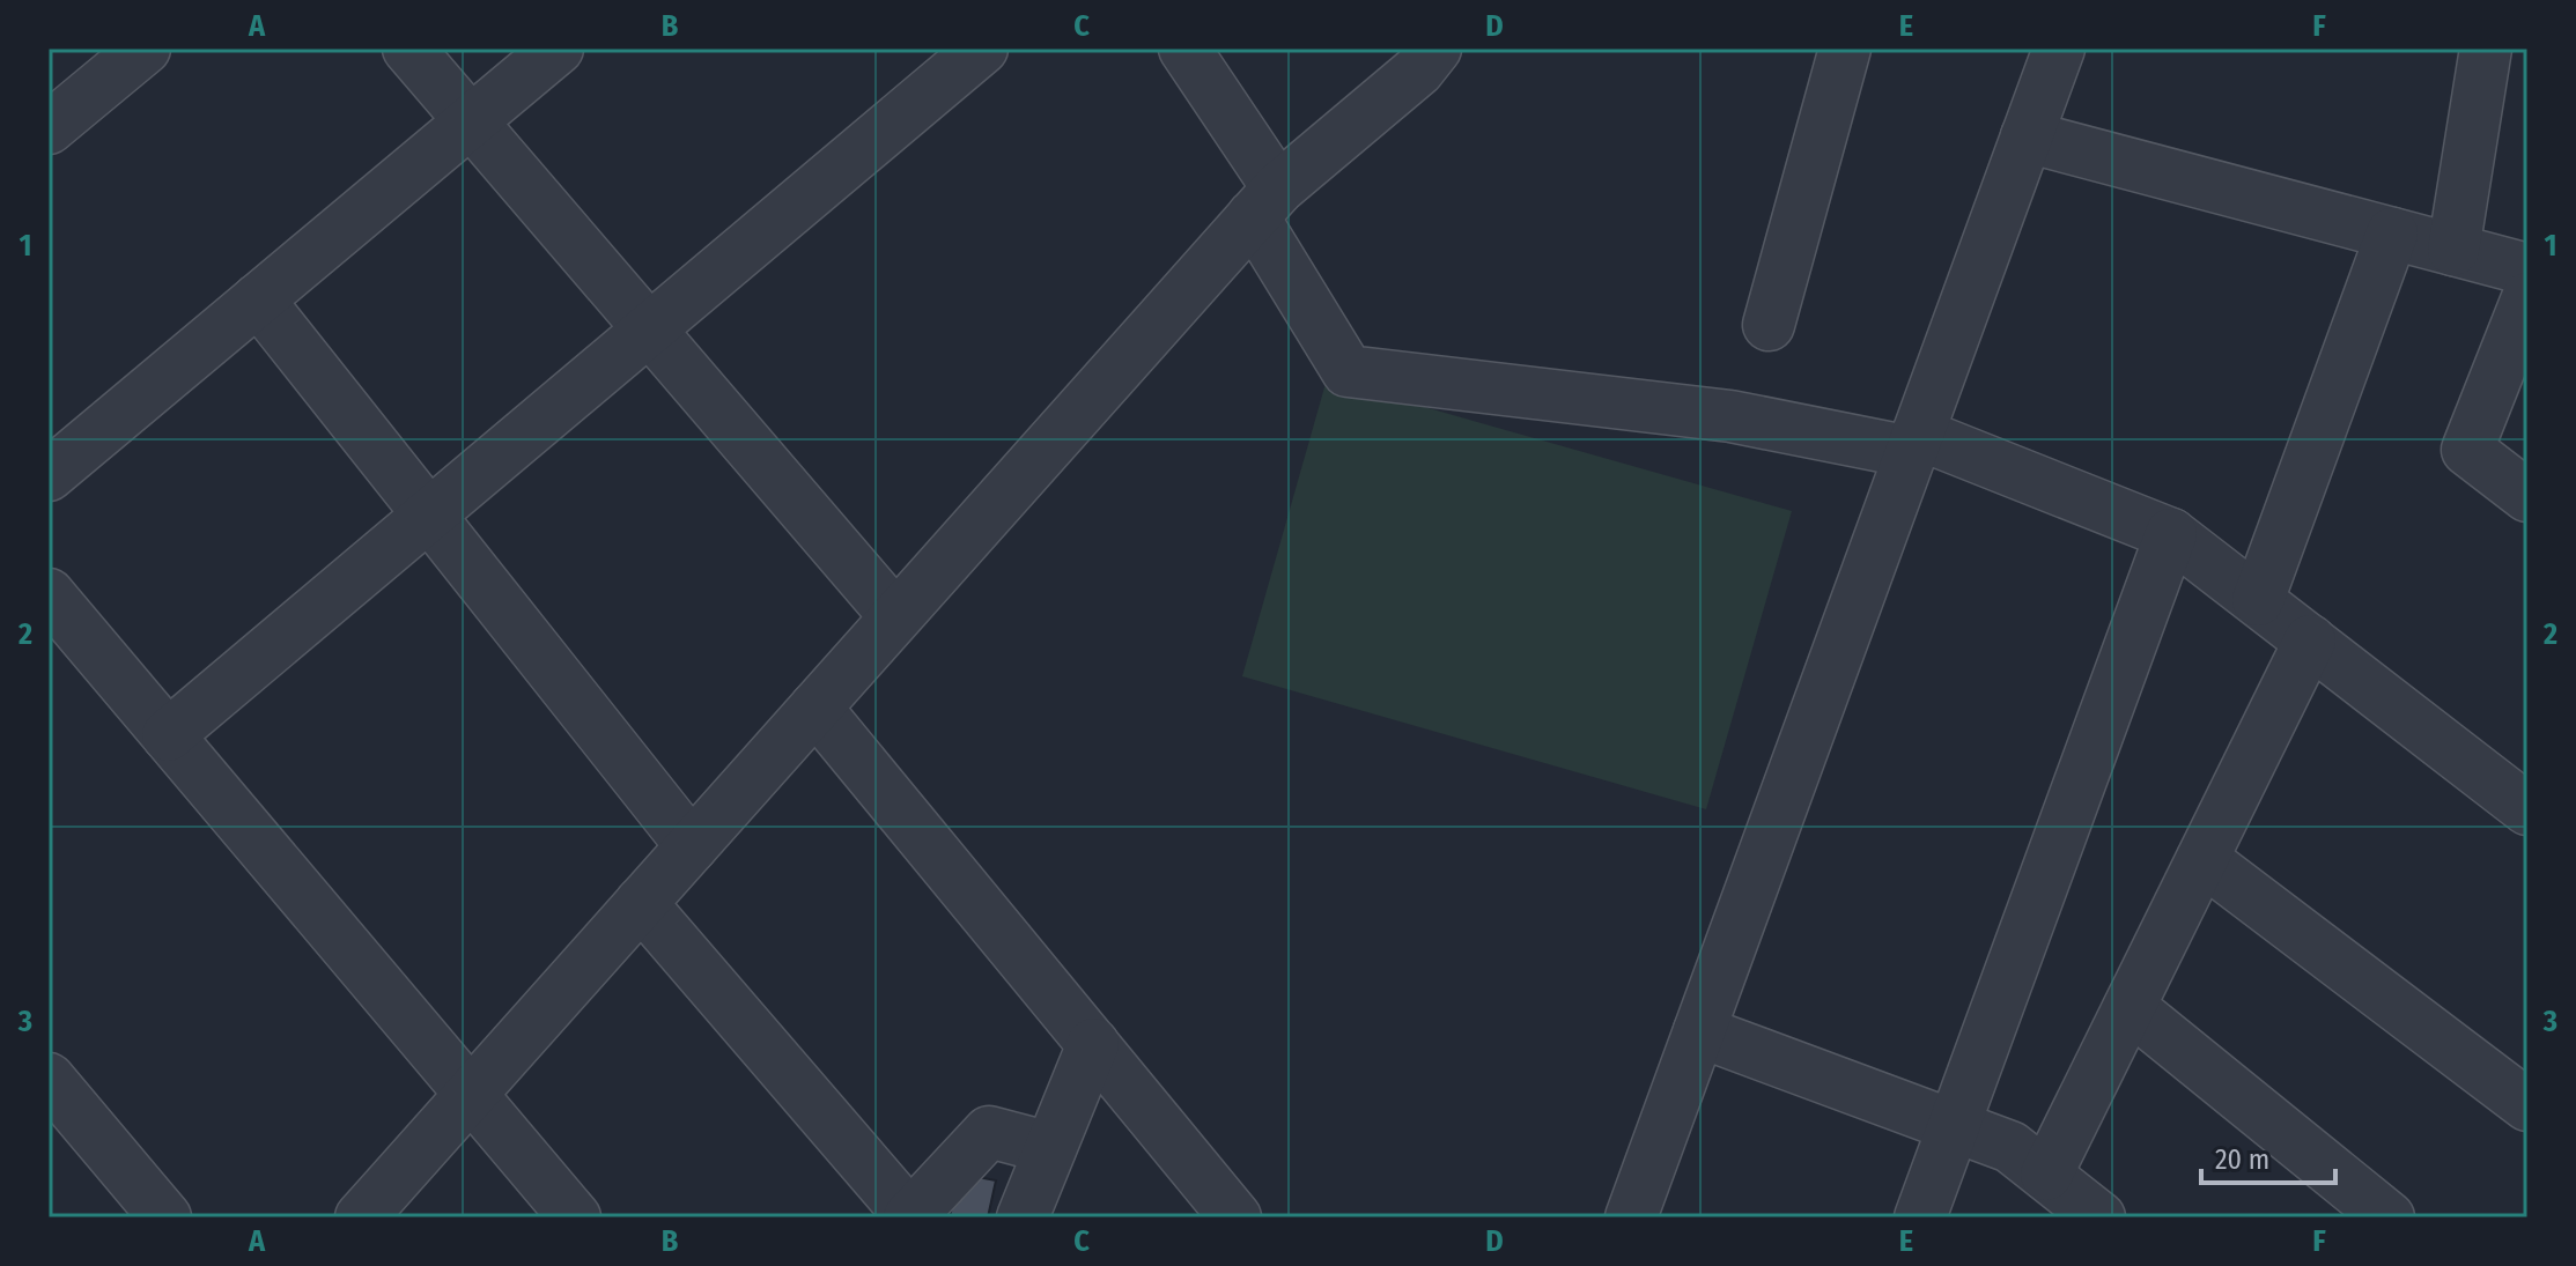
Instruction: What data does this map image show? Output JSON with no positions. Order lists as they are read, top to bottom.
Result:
{
  "scale_bar": "20 m",
  "grid": {
    "columns": [
      "A",
      "B",
      "C",
      "D",
      "E",
      "F"
    ],
    "rows": ["1", "2", "3"]
  }
}
